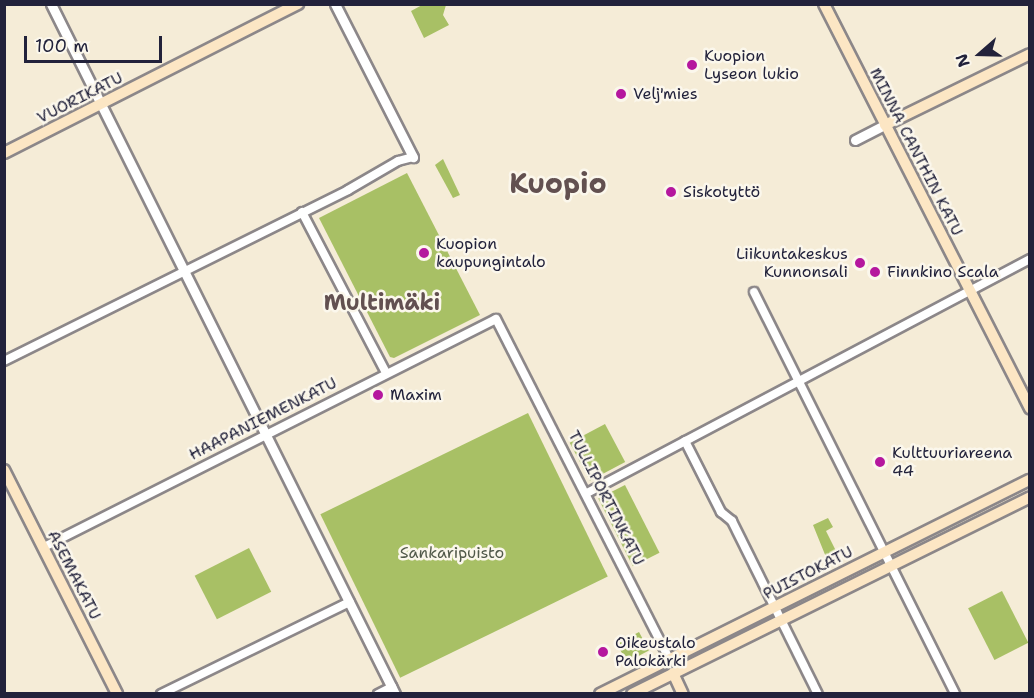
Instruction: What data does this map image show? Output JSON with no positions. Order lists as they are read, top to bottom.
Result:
{
  "streets": {
    "main road": [
      "VUORIKATU",
      "MINNA CANTHIN KATU",
      "TULLIPORTINKATU",
      "PUISTOKATU",
      "ASEMAKATU"
    ],
    "street": ["HAAPANIEMENKATU"]
  },
  "crossings": [
    ["HAAPANIEMENKATU", "TULLIPORTINKATU"],
    ["HAAPANIEMENKATU", "ASEMAKATU"],
    ["TULLIPORTINKATU", "PUISTOKATU"]
  ],
  "districts": ["Kuopio", "Multimäki"],
  "parks": ["Sankaripuisto"],
  "places": [
    "Kuopion Lyseon lukio",
    "Velj'mies",
    "Siskotyttö",
    "Kuopion kaupungintalo",
    "Liikuntakeskus Kunnonsali",
    "Finnkino Scala",
    "Maxim",
    "Kulttuuriareena 44",
    "Oikeustalo Palokärki"
  ],
  "scale_bar": "100 m",
  "north": "left"
}
